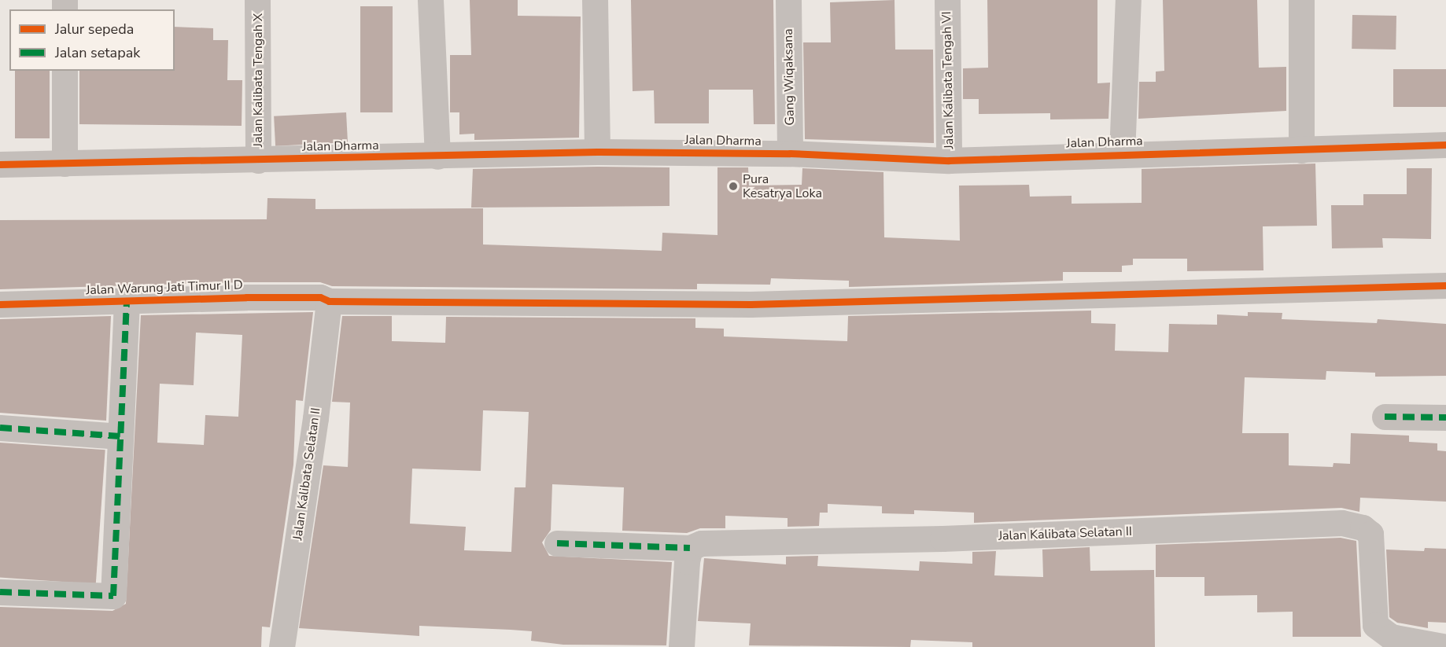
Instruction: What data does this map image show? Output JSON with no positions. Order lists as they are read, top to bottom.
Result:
{
  "streets": {
    "street": [
      "Gang Wiqaksana",
      "Jalan Kalibata Tengah X",
      "Jalan Kalibata Tengah VI",
      "Jalan Dharma",
      "Jalan Warung Jati Timur II D",
      "Jalan Kalibata Selatan II"
    ]
  },
  "crossings": [
    ["Gang Wiqaksana", "Jalan Dharma"],
    ["Jalan Kalibata Tengah X", "Jalan Dharma"],
    ["Jalan Kalibata Tengah VI", "Jalan Dharma"],
    ["Jalan Warung Jati Timur II D", "Jalan Kalibata Selatan II"]
  ],
  "places": ["Pura Kesatrya Loka"],
  "legend": ["Jalur sepeda", "Jalan setapak"]
}
